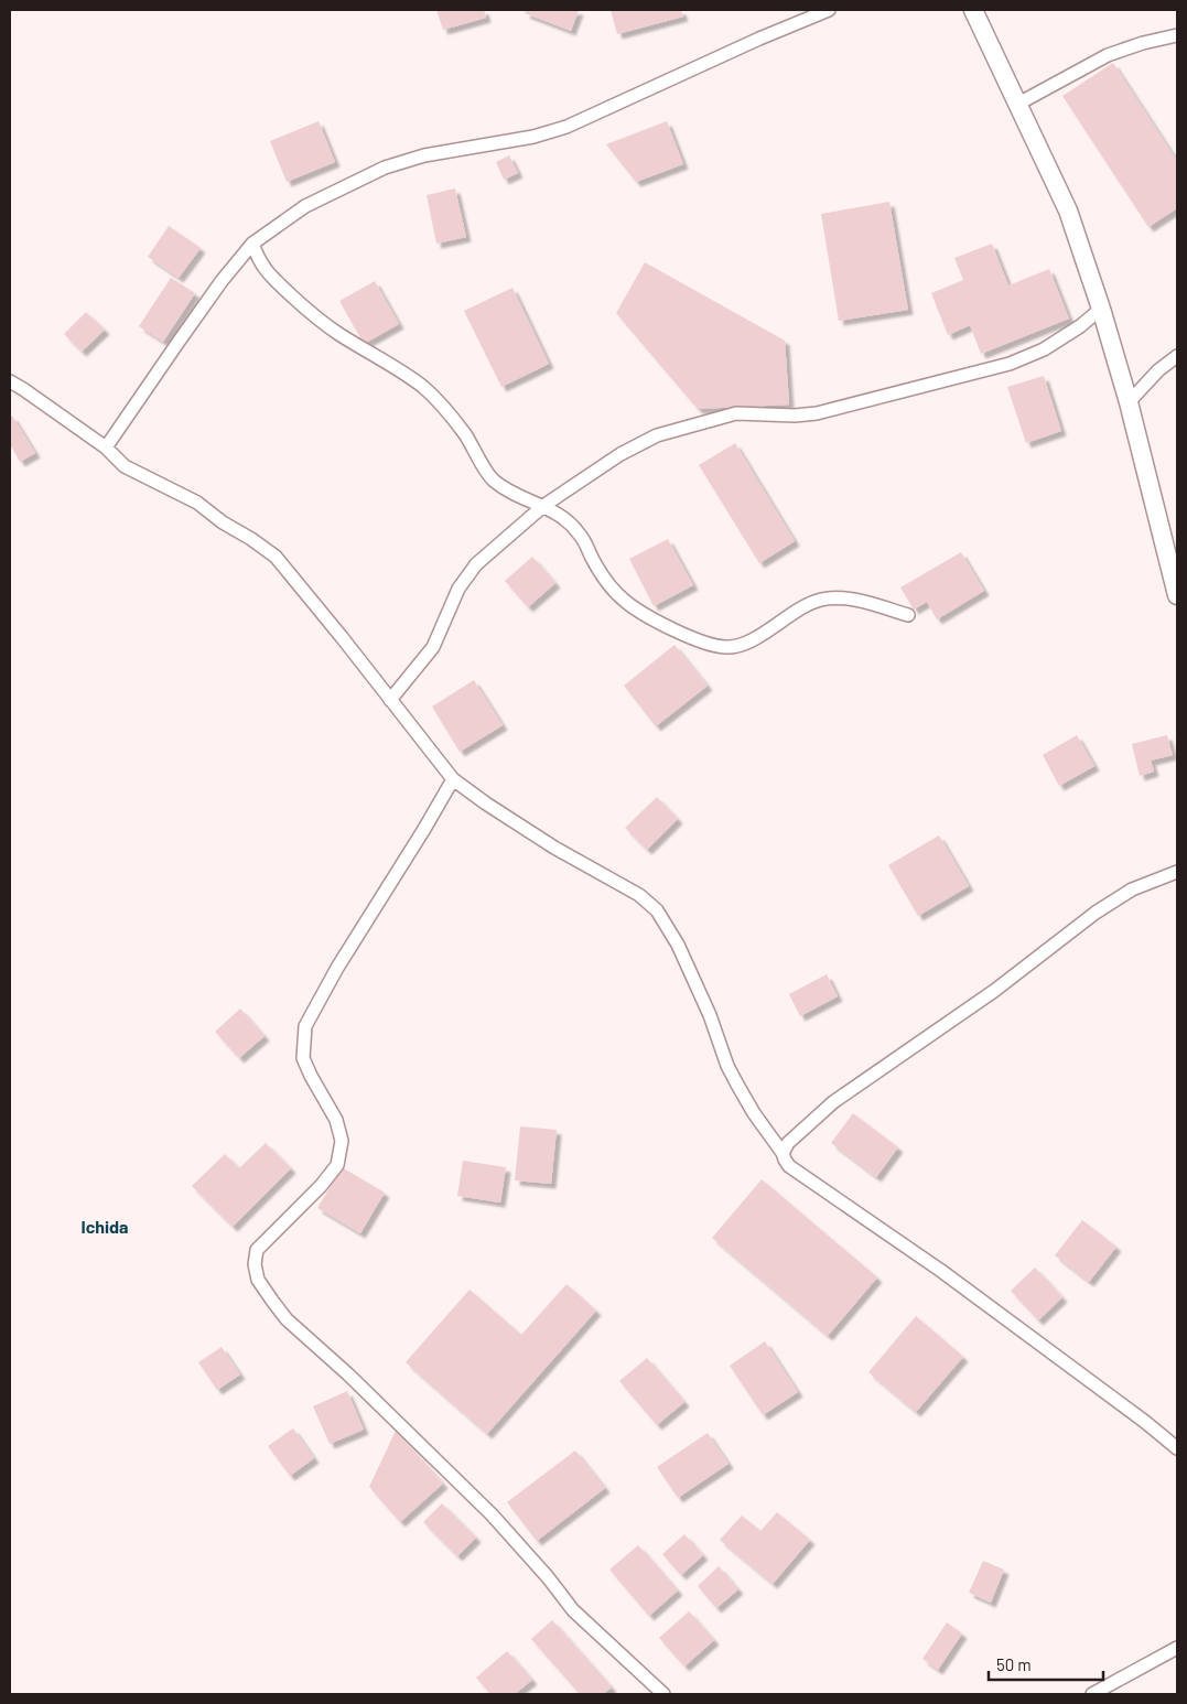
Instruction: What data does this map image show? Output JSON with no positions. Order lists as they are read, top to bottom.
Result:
{
  "districts": ["Ichida"],
  "scale_bar": "50 m"
}
